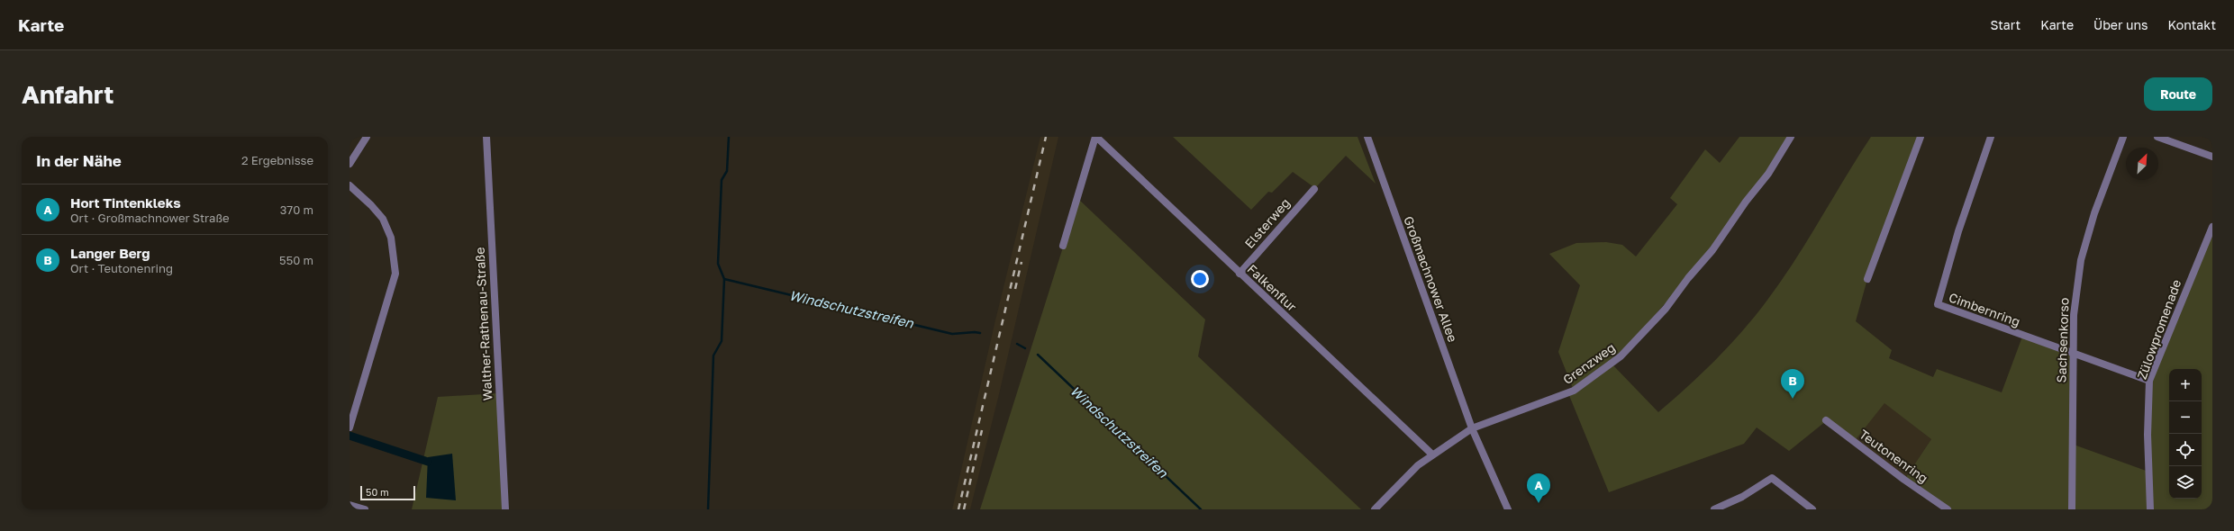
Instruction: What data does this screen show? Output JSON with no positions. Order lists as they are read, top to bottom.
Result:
{
  "streets": {
    "street": [
      "Elsterweg",
      "Großmachnower Allee",
      "Falkenflur",
      "Cimbernring",
      "Walther-Rathenau-Straße",
      "Zülowpromenade",
      "Sachsenkorso",
      "Grenzweg",
      "Teutonenring"
    ]
  },
  "crossings": [
    ["Elsterweg", "Falkenflur"],
    ["Großmachnower Allee", "Grenzweg"],
    ["Falkenflur", "Grenzweg"],
    ["Cimbernring", "Zülowpromenade"],
    ["Cimbernring", "Sachsenkorso"]
  ],
  "water": ["Windschutzstreifen"],
  "scale_bar": "50 m",
  "north": "top right",
  "page": {
    "header": "Karte",
    "nav": [
      "Start",
      "Karte",
      "Über uns",
      "Kontakt"
    ],
    "buttons": "Route",
    "title": "Anfahrt",
    "heading": ["In der Nähe", "2 Ergebnisse"],
    "list": [
      {
        "mark": "A",
        "name": "Hort Tintenkleks",
        "note": "Ort · Großmachnower Straße",
        "value": "370 m"
      },
      {
        "mark": "B",
        "name": "Langer Berg",
        "note": "Ort · Teutonenring",
        "value": "550 m"
      }
    ],
    "map_buttons": ["+", "−"],
    "pins": ["B", "A"],
    "scale": "50 m"
  }
}
